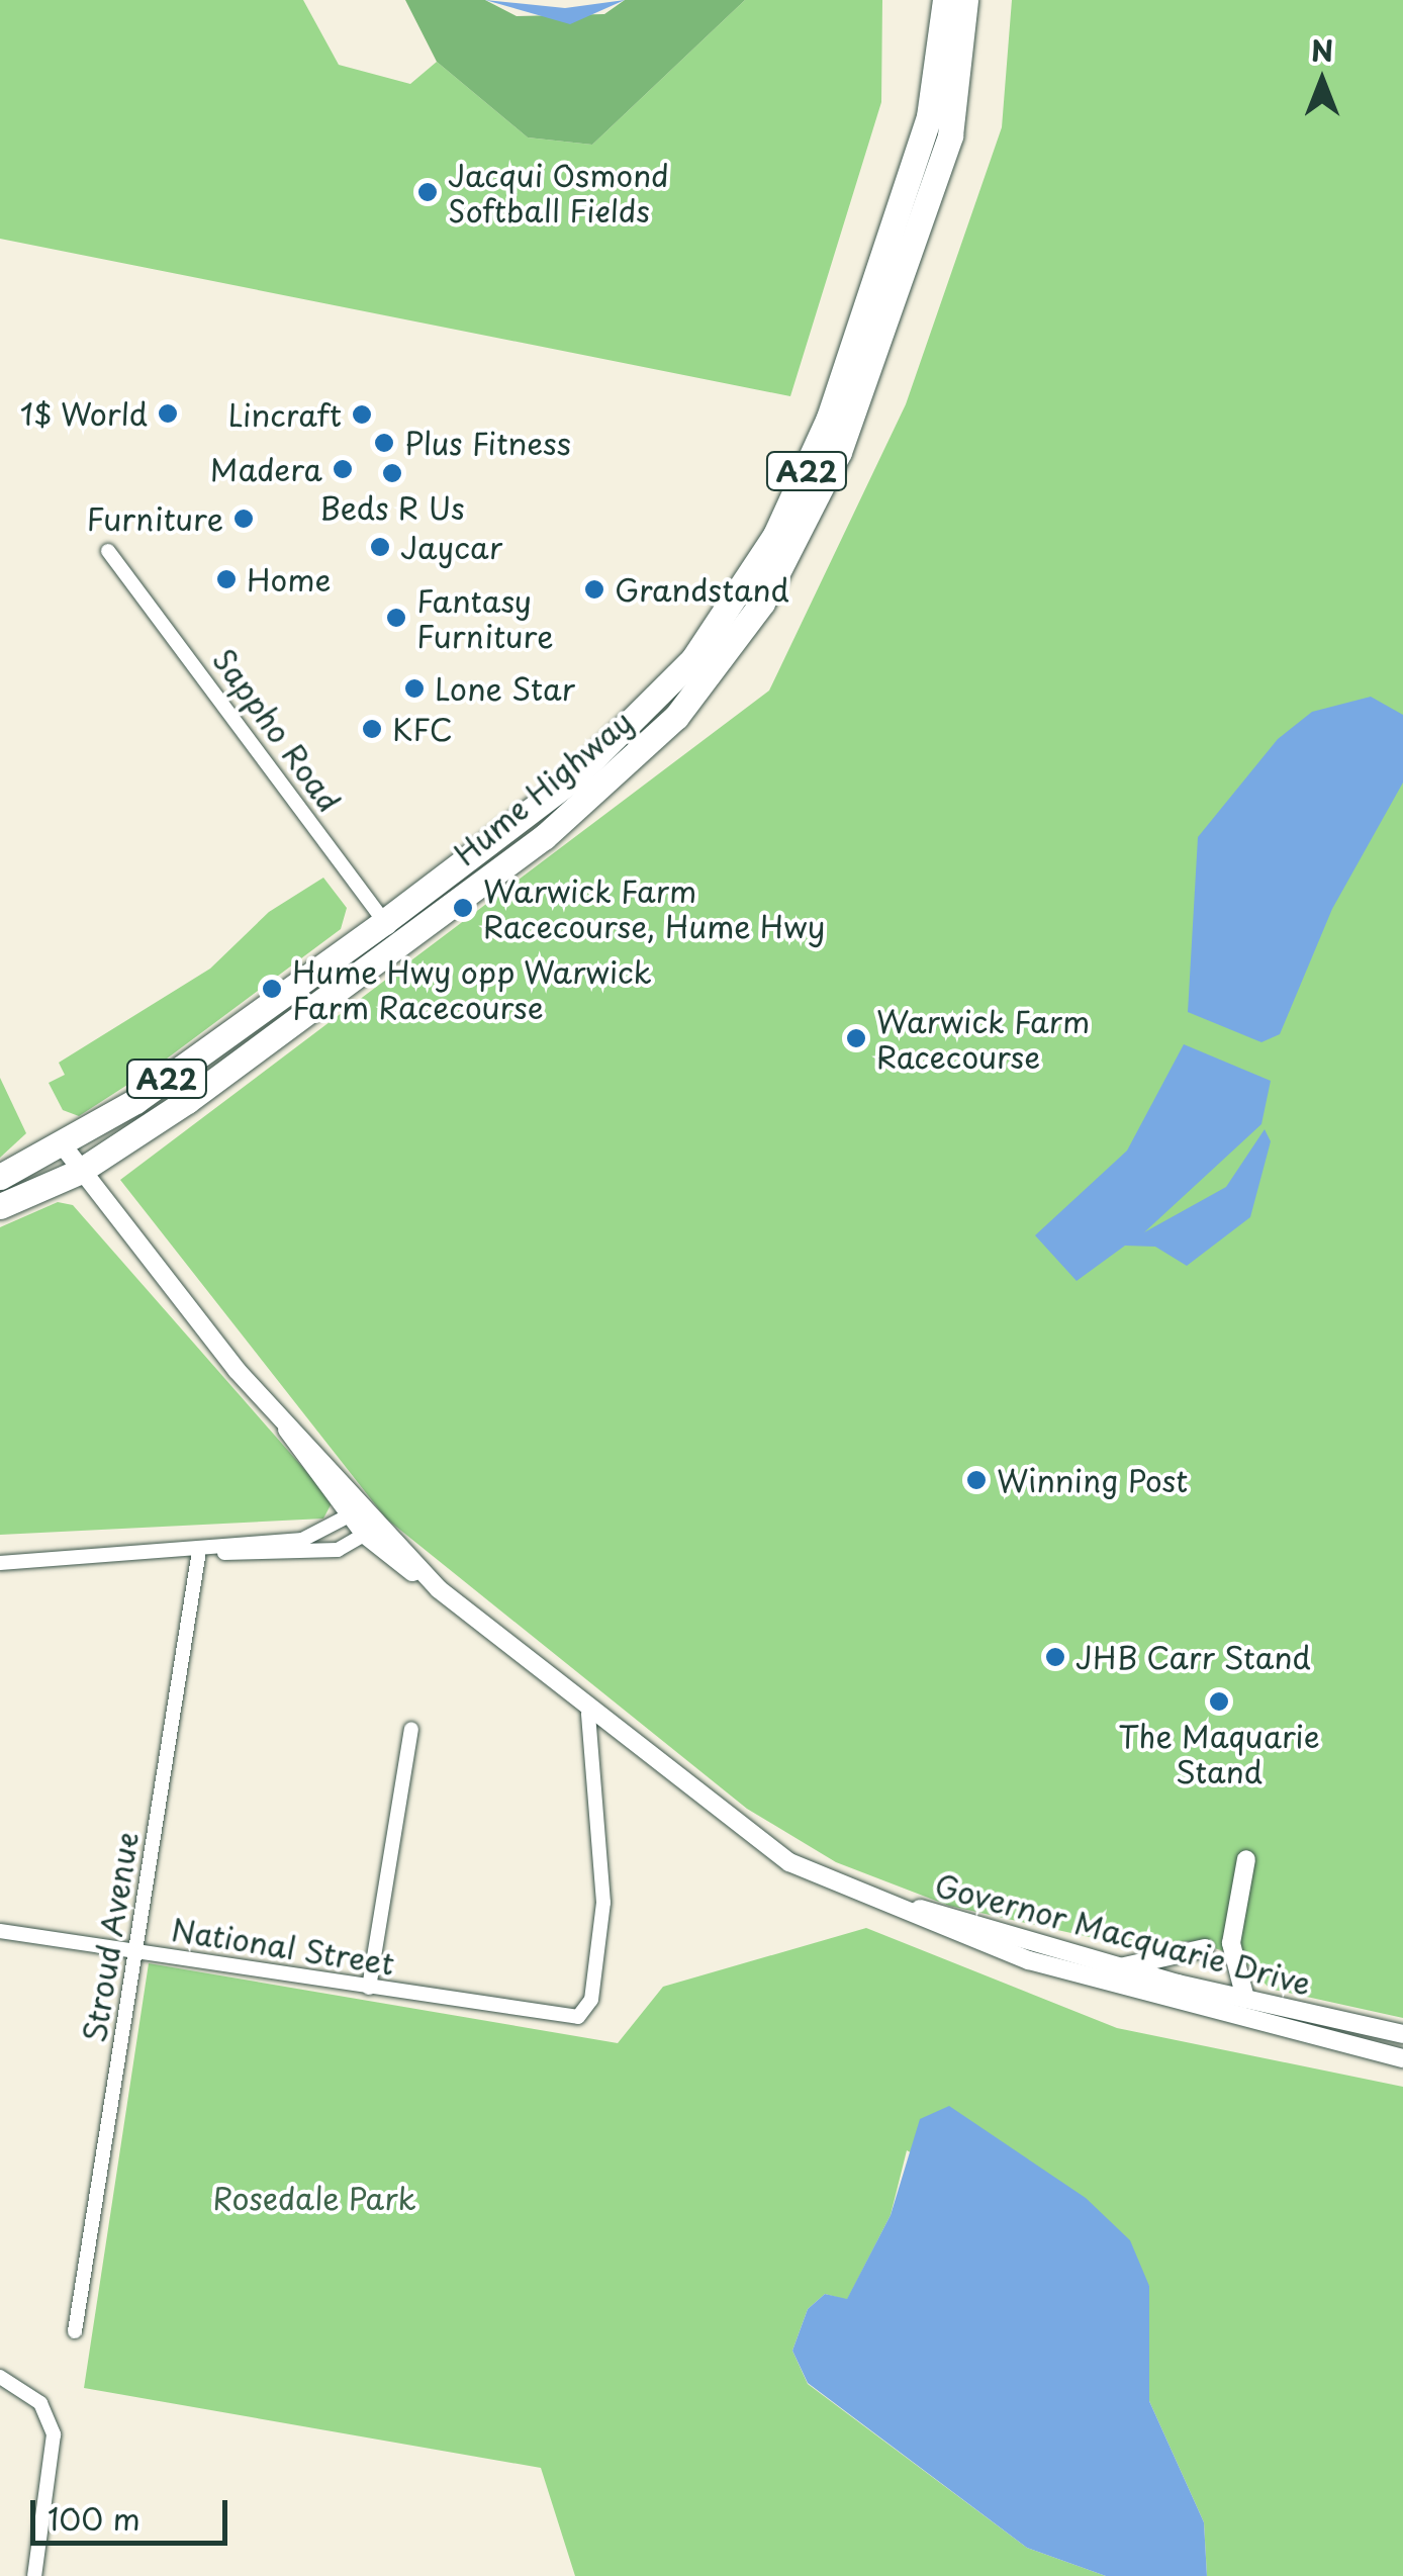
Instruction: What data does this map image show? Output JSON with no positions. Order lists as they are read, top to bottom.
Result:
{
  "streets": {
    "highway": ["A22", "Hume Highway"],
    "main road": ["Governor Macquarie Drive"],
    "street": ["Sappho Road", "Stroud Avenue", "National Street"]
  },
  "crossings": [
    ["Sappho Road", "Hume Highway"],
    ["Hume Highway", "Governor Macquarie Drive"],
    ["Governor Macquarie Drive", "National Street"],
    ["Stroud Avenue", "National Street"]
  ],
  "parks": ["Rosedale Park"],
  "places": [
    "Jacqui Osmond Softball Fields",
    "1$ World",
    "Lincraft",
    "Plus Fitness",
    "Madera",
    "Beds R Us",
    "Furniture",
    "Jaycar",
    "Home",
    "Grandstand",
    "Fantasy Furniture",
    "Lone Star",
    "KFC",
    "Warwick Farm Racecourse, Hume Hwy",
    "Hume Hwy opp Warwick Farm Racecourse",
    "Warwick Farm Racecourse",
    "Winning Post",
    "JHB Carr Stand",
    "The Maquarie Stand"
  ],
  "scale_bar": "100 m",
  "north": "top"
}
